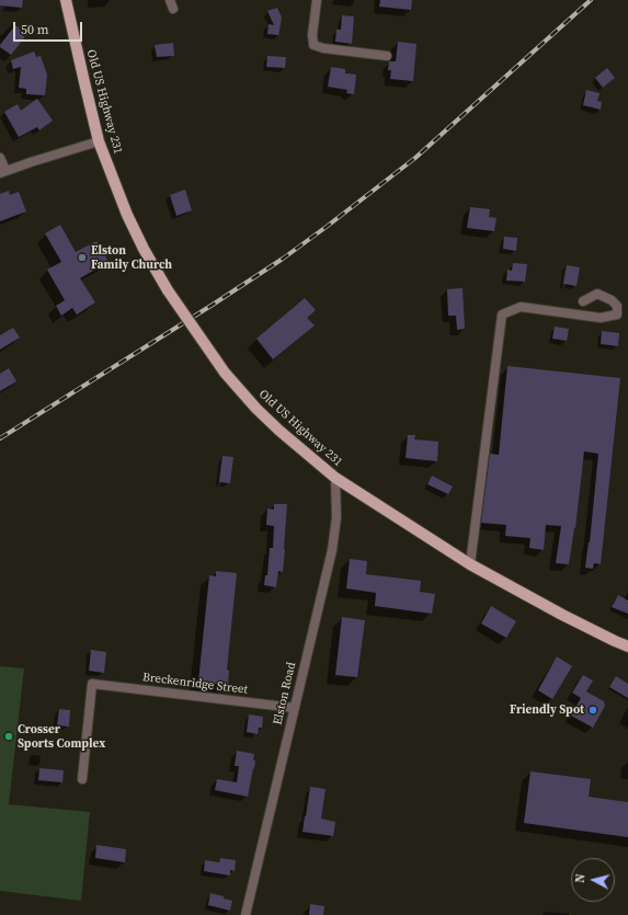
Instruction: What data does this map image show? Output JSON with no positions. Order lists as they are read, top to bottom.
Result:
{
  "streets": {
    "main road": ["Old US Highway 231"],
    "street": ["Breckenridge Street", "Elston Road"]
  },
  "crossings": [
    ["Old US Highway 231", "Elston Road"],
    ["Breckenridge Street", "Elston Road"]
  ],
  "places": ["Elston Family Church", "Friendly Spot", "Crosser Sports Complex"],
  "scale_bar": "50 m",
  "north": "left"
}
